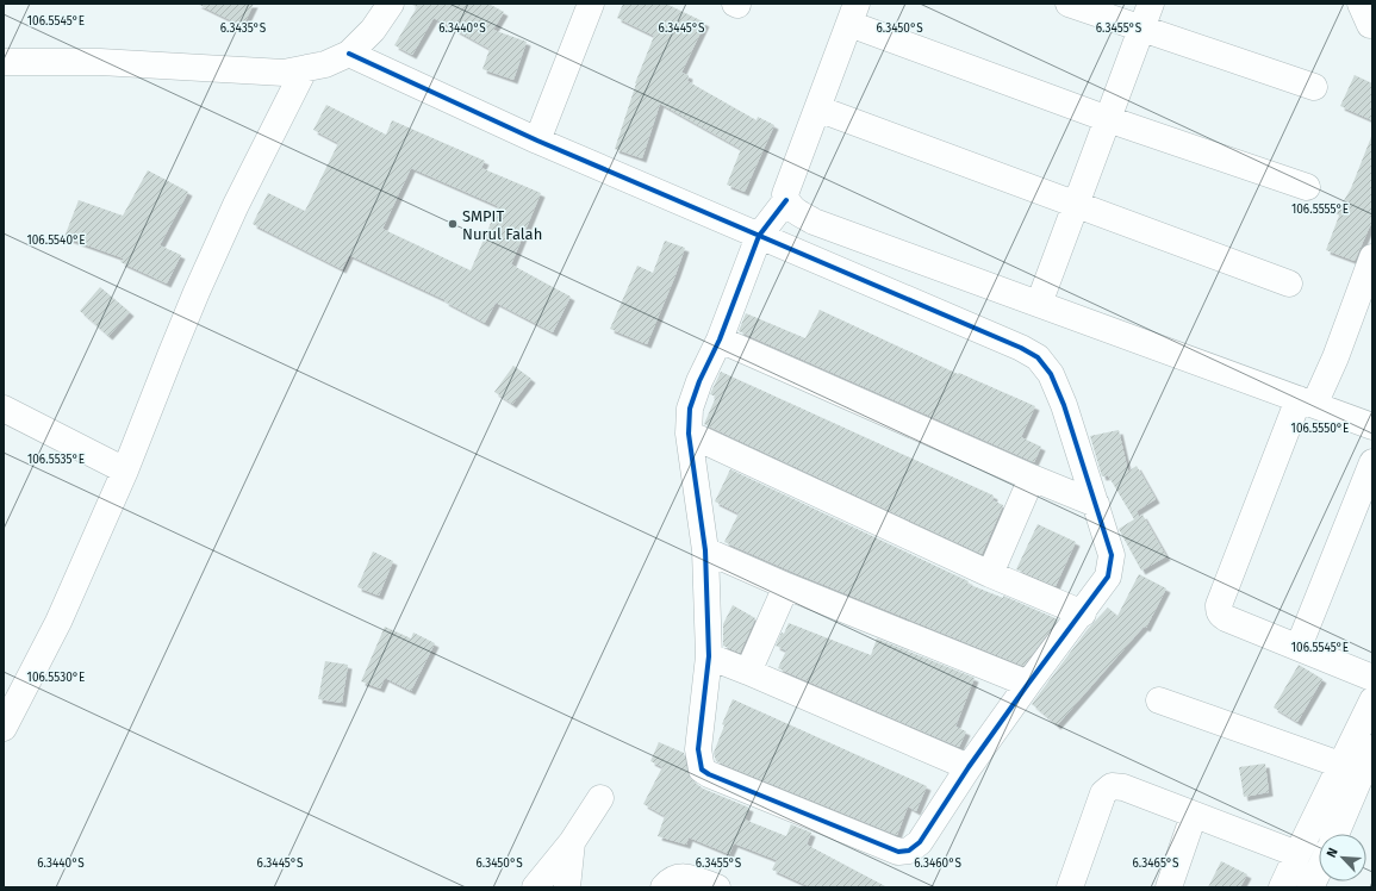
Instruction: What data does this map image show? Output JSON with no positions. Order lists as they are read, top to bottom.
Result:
{
  "places": ["SMPIT Nurul Falah"],
  "north": "top left",
  "coordinates": [
    "106.5545°E",
    "6.3435°S",
    "6.3440°S",
    "6.3445°S",
    "6.3450°S",
    "6.3455°S",
    "106.5555°E",
    "106.5540°E",
    "106.5550°E",
    "106.5535°E",
    "106.5530°E",
    "6.3460°S",
    "6.3465°S"
  ]
}
